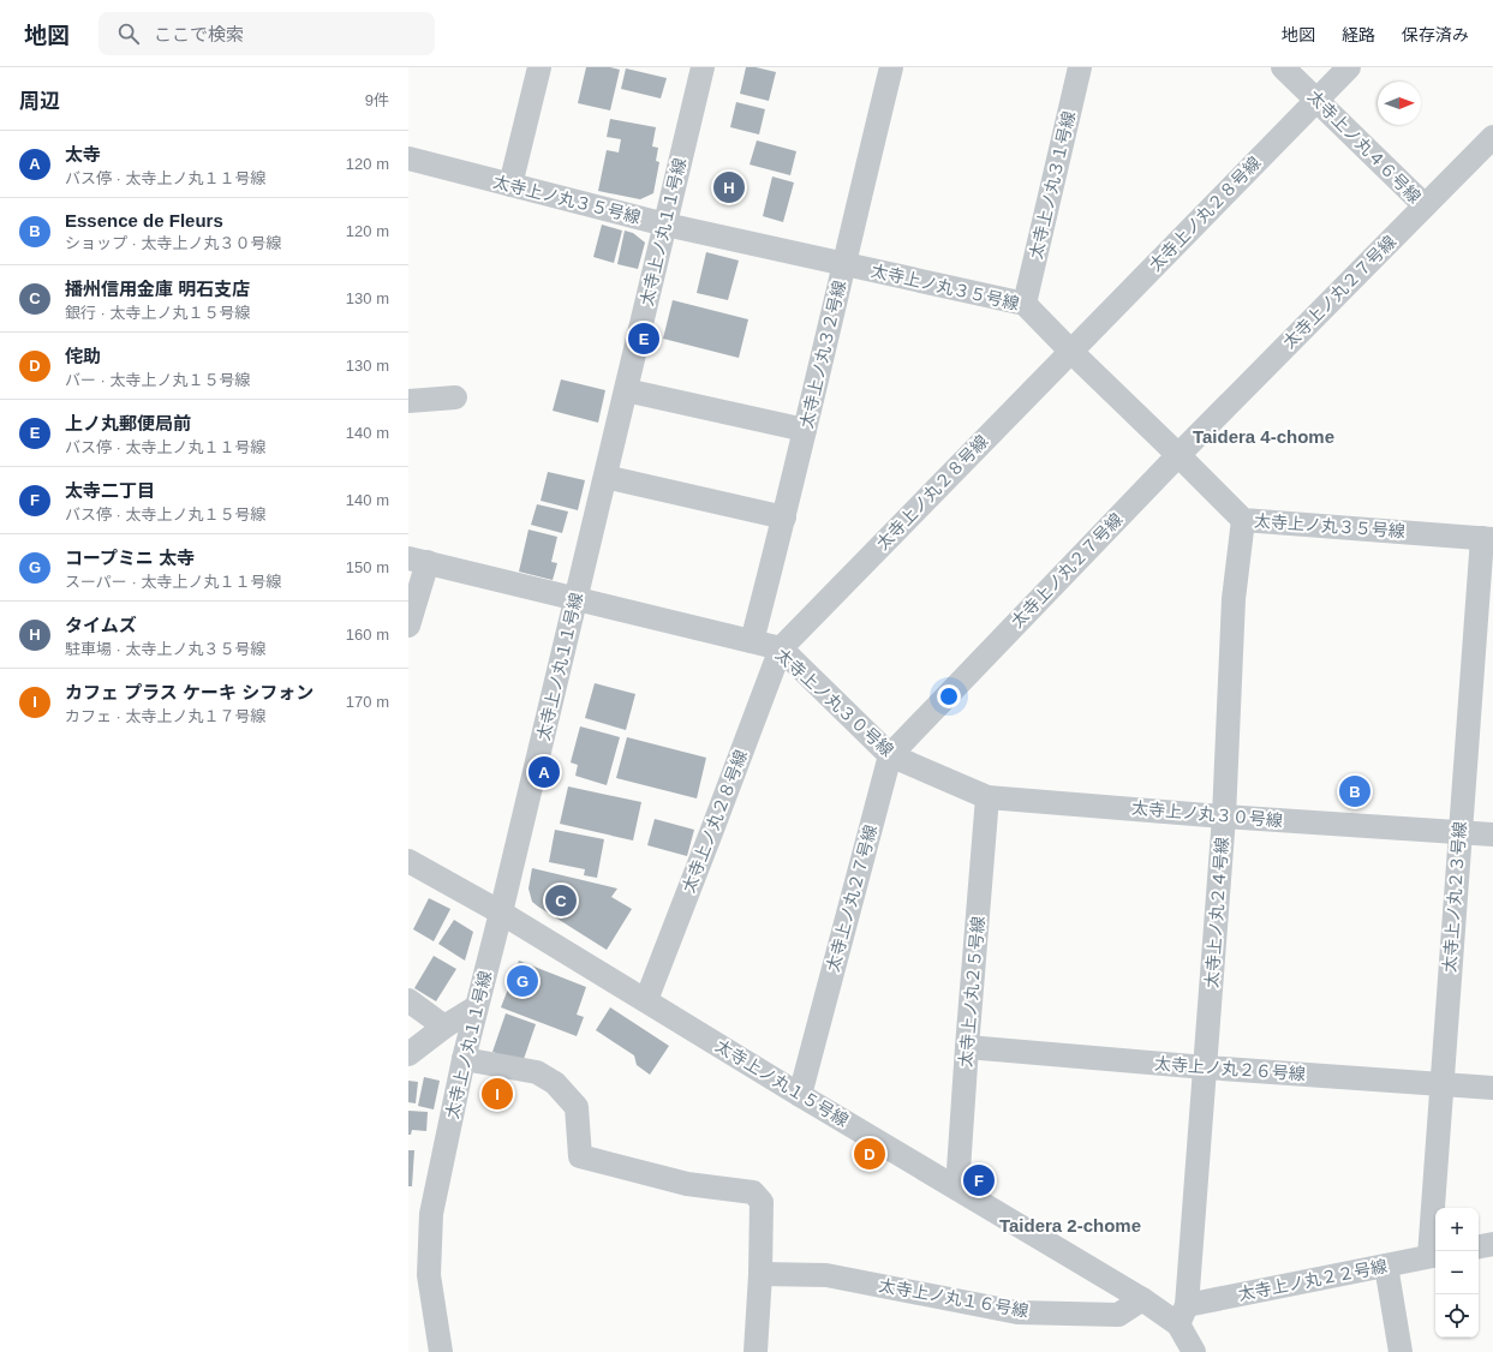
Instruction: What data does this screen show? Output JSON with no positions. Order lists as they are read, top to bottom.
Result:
{
  "streets": {
    "street": [
      "太寺上ノ丸４６号線",
      "太寺上ノ丸３１号線",
      "太寺上ノ丸３５号線",
      "太寺上ノ丸２８号線",
      "太寺上ノ丸１１号線",
      "太寺上ノ丸２７号線",
      "太寺上ノ丸３２号線",
      "太寺上ノ丸３０号線",
      "太寺上ノ丸２３号線",
      "太寺上ノ丸２４号線",
      "太寺上ノ丸２５号線",
      "太寺上ノ丸２６号線",
      "太寺上ノ丸１５号線",
      "太寺上ノ丸２２号線",
      "太寺上ノ丸１６号線"
    ]
  },
  "crossings": [
    ["太寺上ノ丸４６号線", "太寺上ノ丸２８号線"],
    ["太寺上ノ丸４６号線", "太寺上ノ丸２７号線"],
    ["太寺上ノ丸３１号線", "太寺上ノ丸３５号線"],
    ["太寺上ノ丸３５号線", "太寺上ノ丸２８号線"],
    ["太寺上ノ丸３５号線", "太寺上ノ丸１１号線"],
    ["太寺上ノ丸３５号線", "太寺上ノ丸２７号線"],
    ["太寺上ノ丸３５号線", "太寺上ノ丸３２号線"],
    ["太寺上ノ丸３５号線", "太寺上ノ丸２３号線"],
    ["太寺上ノ丸３５号線", "太寺上ノ丸２４号線"],
    ["太寺上ノ丸２８号線", "太寺上ノ丸３０号線"],
    ["太寺上ノ丸２８号線", "太寺上ノ丸１５号線"],
    ["太寺上ノ丸１１号線", "太寺上ノ丸３０号線"],
    ["太寺上ノ丸１１号線", "太寺上ノ丸１５号線"],
    ["太寺上ノ丸２７号線", "太寺上ノ丸３０号線"],
    ["太寺上ノ丸２７号線", "太寺上ノ丸１５号線"],
    ["太寺上ノ丸３２号線", "太寺上ノ丸３０号線"],
    ["太寺上ノ丸３０号線", "太寺上ノ丸２３号線"],
    ["太寺上ノ丸３０号線", "太寺上ノ丸２４号線"],
    ["太寺上ノ丸３０号線", "太寺上ノ丸２５号線"],
    ["太寺上ノ丸２３号線", "太寺上ノ丸２６号線"],
    ["太寺上ノ丸２３号線", "太寺上ノ丸２２号線"],
    ["太寺上ノ丸２４号線", "太寺上ノ丸２６号線"],
    ["太寺上ノ丸２４号線", "太寺上ノ丸１５号線"],
    ["太寺上ノ丸２４号線", "太寺上ノ丸２２号線"],
    ["太寺上ノ丸２５号線", "太寺上ノ丸２６号線"],
    ["太寺上ノ丸２５号線", "太寺上ノ丸１５号線"],
    ["太寺上ノ丸１５号線", "太寺上ノ丸２２号線"],
    ["太寺上ノ丸１５号線", "太寺上ノ丸１６号線"]
  ],
  "districts": ["Taidera 4-chome", "Taidera 2-chome"],
  "north": "right",
  "page": {
    "header": "地図",
    "search": "ここで検索",
    "nav": ["地図", "経路", "保存済み"],
    "heading": ["周辺", "9件"],
    "list": [
      {
        "mark": "A",
        "name": "太寺",
        "note": "バス停 · 太寺上ノ丸１１号線",
        "value": "120 m"
      },
      {
        "mark": "B",
        "name": "Essence de Fleurs",
        "note": "ショップ · 太寺上ノ丸３０号線",
        "value": "120 m"
      },
      {
        "mark": "C",
        "name": "播州信用金庫 明石支店",
        "note": "銀行 · 太寺上ノ丸１５号線",
        "value": "130 m"
      },
      {
        "mark": "D",
        "name": "侘助",
        "note": "バー · 太寺上ノ丸１５号線",
        "value": "130 m"
      },
      {
        "mark": "E",
        "name": "上ノ丸郵便局前",
        "note": "バス停 · 太寺上ノ丸１１号線",
        "value": "140 m"
      },
      {
        "mark": "F",
        "name": "太寺二丁目",
        "note": "バス停 · 太寺上ノ丸１５号線",
        "value": "140 m"
      },
      {
        "mark": "G",
        "name": "コープミニ 太寺",
        "note": "スーパー · 太寺上ノ丸１１号線",
        "value": "150 m"
      },
      {
        "mark": "H",
        "name": "タイムズ",
        "note": "駐車場 · 太寺上ノ丸３５号線",
        "value": "160 m"
      },
      {
        "mark": "I",
        "name": "カフェ プラス ケーキ シフォン",
        "note": "カフェ · 太寺上ノ丸１７号線",
        "value": "170 m"
      }
    ],
    "pins": [
      "H",
      "E",
      "A",
      "B",
      "C",
      "G",
      "I",
      "D",
      "F"
    ],
    "map_buttons": ["+", "−"]
  }
}
